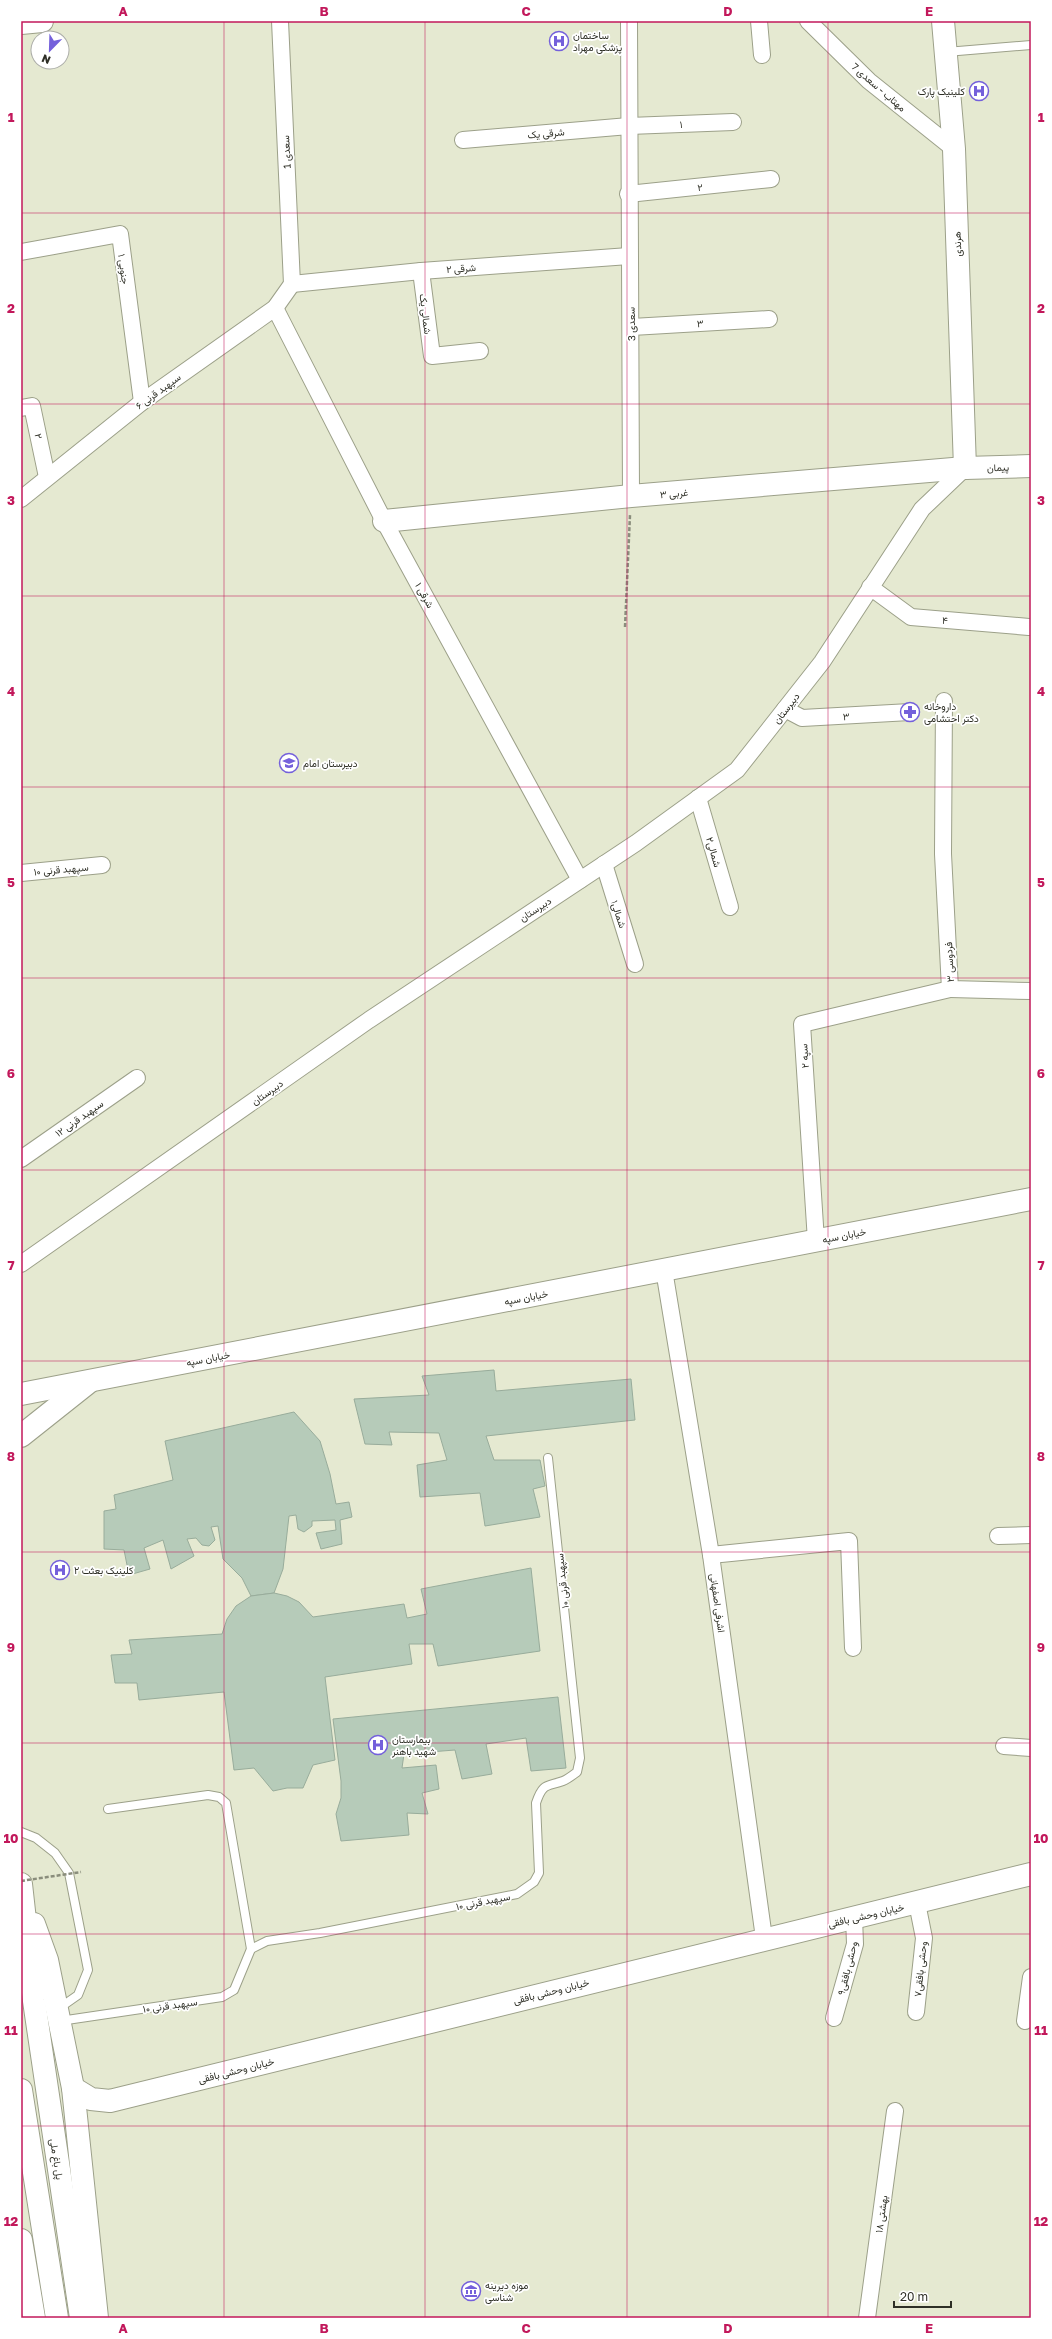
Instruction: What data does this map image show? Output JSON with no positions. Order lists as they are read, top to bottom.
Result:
{
  "streets": {
    "street": [
      "مهتاب - سعدی 7",
      "۱",
      "شرقی یک",
      "سعدی 1",
      "۲",
      "هرندی",
      "شرقی ۲",
      "۱ جنوبی",
      "شمالی یک",
      "۳",
      "سعدی 3",
      "سپهبد قرنی ۶",
      "پیمان",
      "۳ غربی",
      "شرقی ۱",
      "۴",
      "دبیرستان",
      "شمالی۲",
      "سپهبد قرنی ۱۰",
      "شمالی۱",
      "فردوسی ۳",
      "سپه ۲",
      "سپهبد قرنی ۱۲",
      "خیابان سپه",
      "اشرفی اصفهانی",
      "خیابان وحشی بافقی",
      "وحشی بافقی۹",
      "وحشی بافقی۷",
      "پل باغ ملی",
      "بهشتی ۱۸"
    ]
  },
  "crossings": [
    ["مهتاب - سعدی 7", "هرندی"],
    ["۱", "شرقی یک"],
    ["۱", "سعدی 3"],
    ["شرقی یک", "سعدی 3"],
    ["سعدی 1", "شرقی ۲"],
    ["سعدی 1", "سپهبد قرنی ۶"],
    ["۲", "سعدی 3"],
    ["۲", "سپهبد قرنی ۶"],
    ["هرندی", "پیمان"],
    ["هرندی", "۳ غربی"],
    ["هرندی", "دبیرستان"],
    ["شرقی ۲", "شمالی یک"],
    ["شرقی ۲", "سعدی 3"],
    ["شرقی ۲", "سپهبد قرنی ۶"],
    ["۱ جنوبی", "سپهبد قرنی ۶"],
    ["۳", "سعدی 3"],
    ["۳", "دبیرستان"],
    ["سعدی 3", "۳ غربی"],
    ["سپهبد قرنی ۶", "شرقی ۱"],
    ["پیمان", "۳ غربی"],
    ["پیمان", "دبیرستان"],
    ["۳ غربی", "شرقی ۱"],
    ["۳ غربی", "دبیرستان"],
    ["شرقی ۱", "دبیرستان"],
    ["۴", "دبیرستان"],
    ["دبیرستان", "شمالی۲"],
    ["دبیرستان", "شمالی۱"],
    ["فردوسی ۳", "سپه ۲"],
    ["سپه ۲", "خیابان سپه"],
    ["خیابان سپه", "اشرفی اصفهانی"],
    ["اشرفی اصفهانی", "خیابان وحشی بافقی"],
    ["خیابان وحشی بافقی", "وحشی بافقی۹"],
    ["خیابان وحشی بافقی", "وحشی بافقی۷"]
  ],
  "places": {
    "hospital": [
      "ساختمان پزشکی مهراد",
      "کلینیک پارک",
      "کلینیک بعثت ۲",
      "بیمارستان شهید باهنر"
    ],
    "pharmacy": ["داروخانه دکتر احتشامی"],
    "school or university": ["دبیرستان امام"],
    "museum": ["موزه دیرینه شناسی"]
  },
  "scale_bar": "20 m",
  "north": "bottom left",
  "grid": {
    "columns": [
      "A",
      "B",
      "C",
      "D",
      "E"
    ],
    "rows": [
      "1",
      "2",
      "3",
      "4",
      "5",
      "6",
      "7",
      "8",
      "9",
      "10",
      "11",
      "12"
    ]
  }
}
